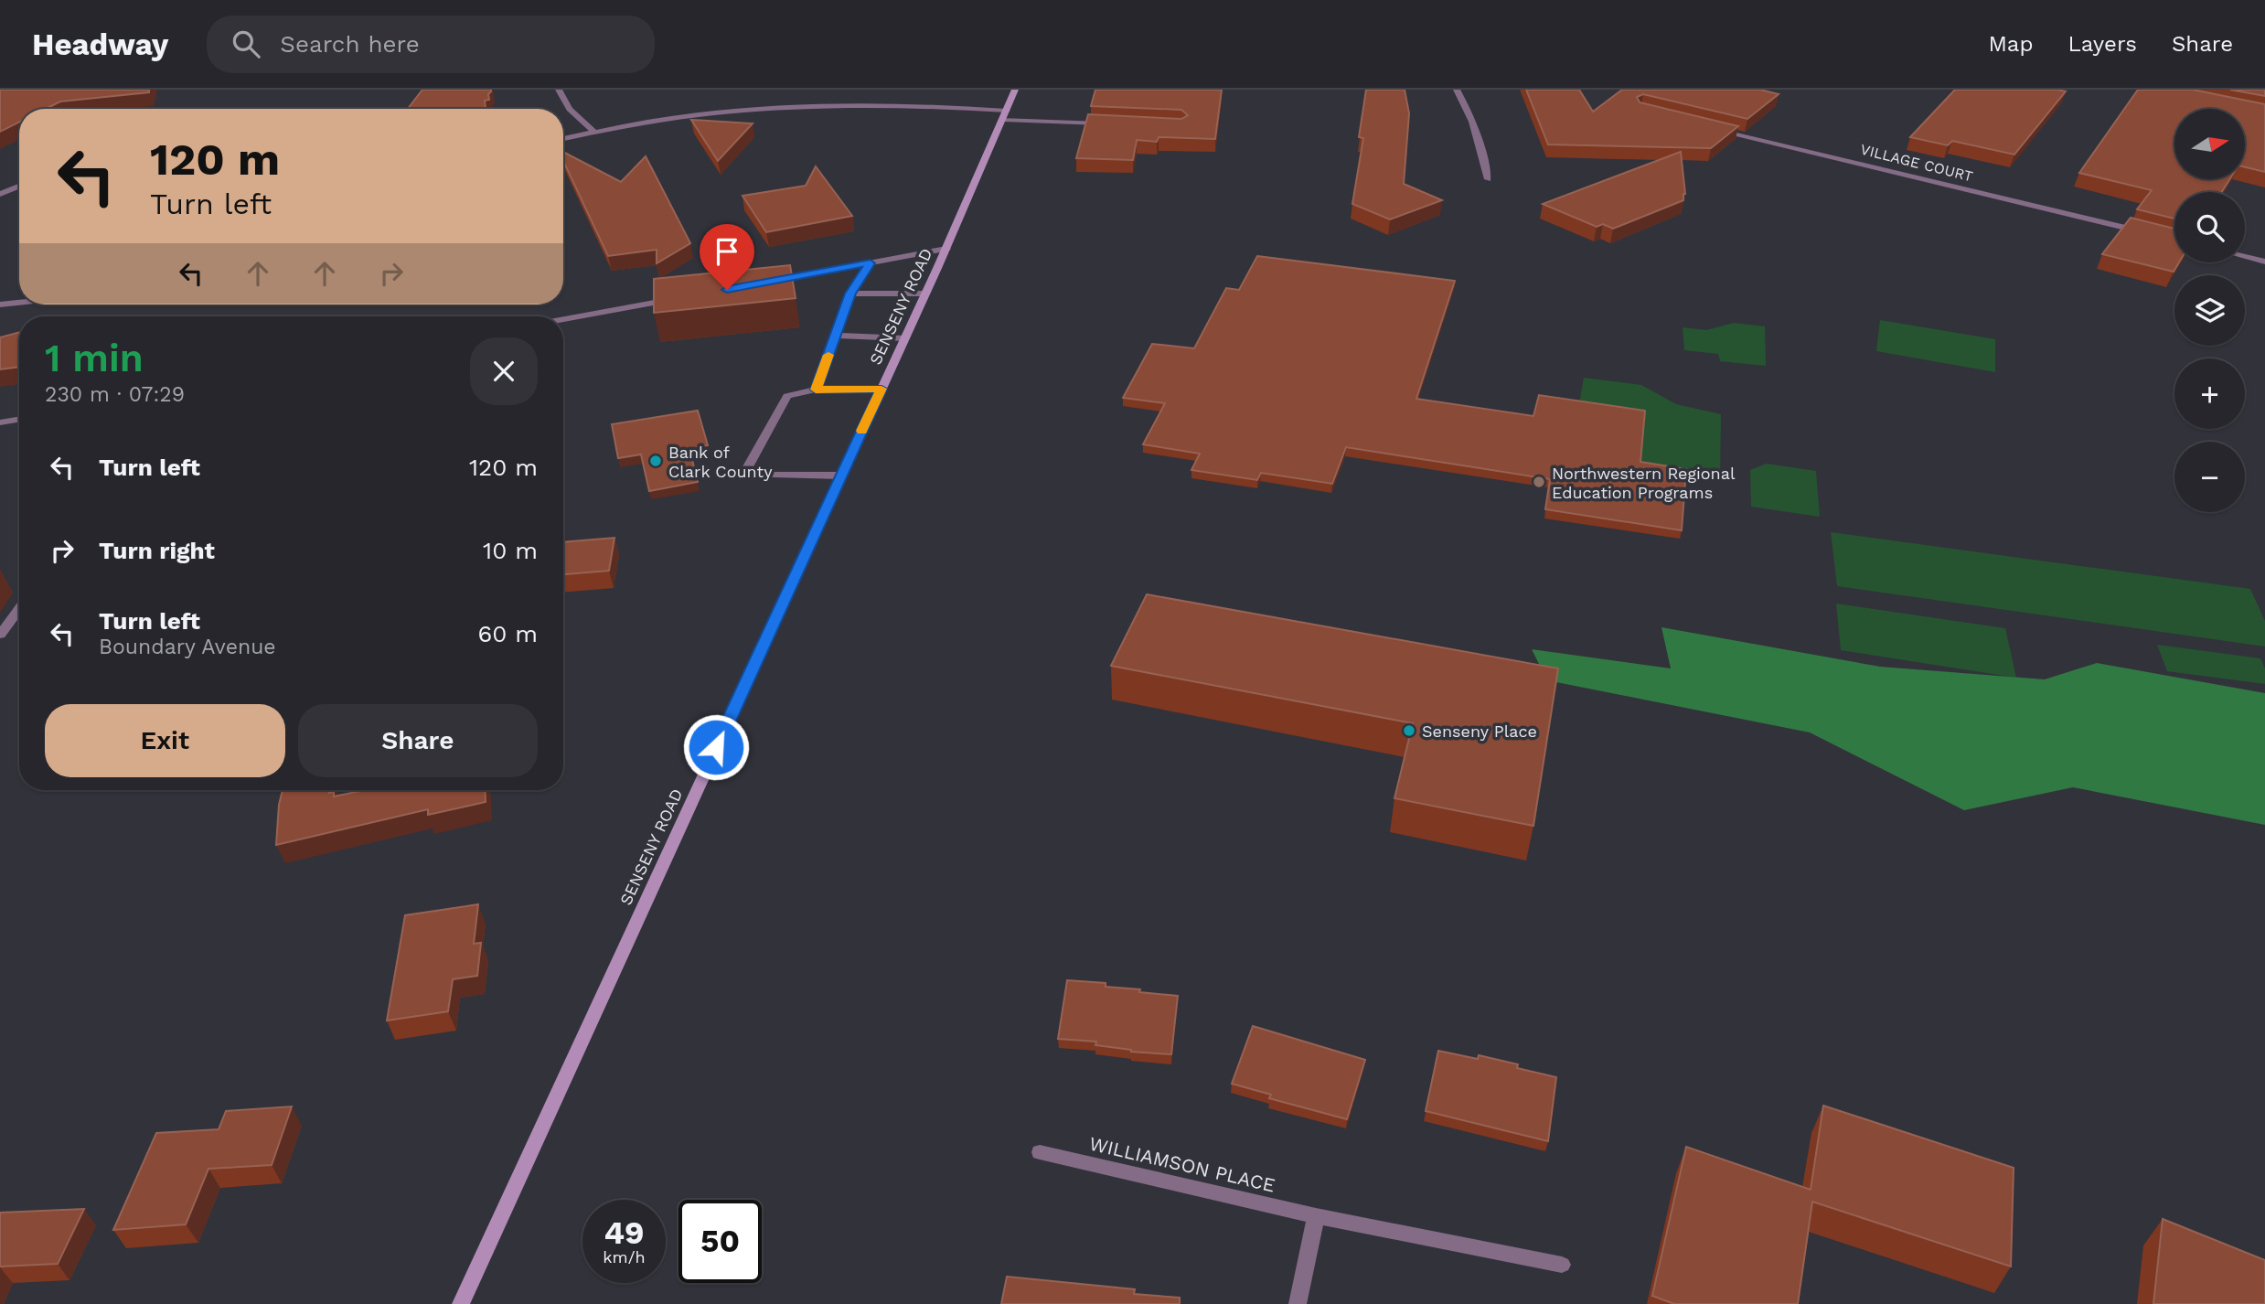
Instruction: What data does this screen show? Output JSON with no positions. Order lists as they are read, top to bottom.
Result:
{
  "streets": {
    "main road": ["SENSENY ROAD"],
    "street": ["VILLAGE COURT", "WILLIAMSON PLACE"]
  },
  "places": ["Bank of Clark County", "Northwestern Regional Education Programs", "Senseny Place"],
  "north": "right",
  "page": {
    "header": "Headway",
    "search": "Search here",
    "nav": ["Map", "Layers", "Share"],
    "map_buttons": ["+", "−"],
    "turn": ["120 m", "Turn left"],
    "heading": ["1 min", "230 m · 07:29"],
    "list": [
      {
        "name": "Turn left",
        "value": "120 m"
      },
      {
        "name": "Turn right",
        "value": "10 m"
      },
      {
        "name": "Turn left",
        "note": "Boundary Avenue",
        "value": "60 m"
      }
    ],
    "buttons": ["Exit", "Share"],
    "speed": "49 km/h",
    "limit": "50"
  }
}
